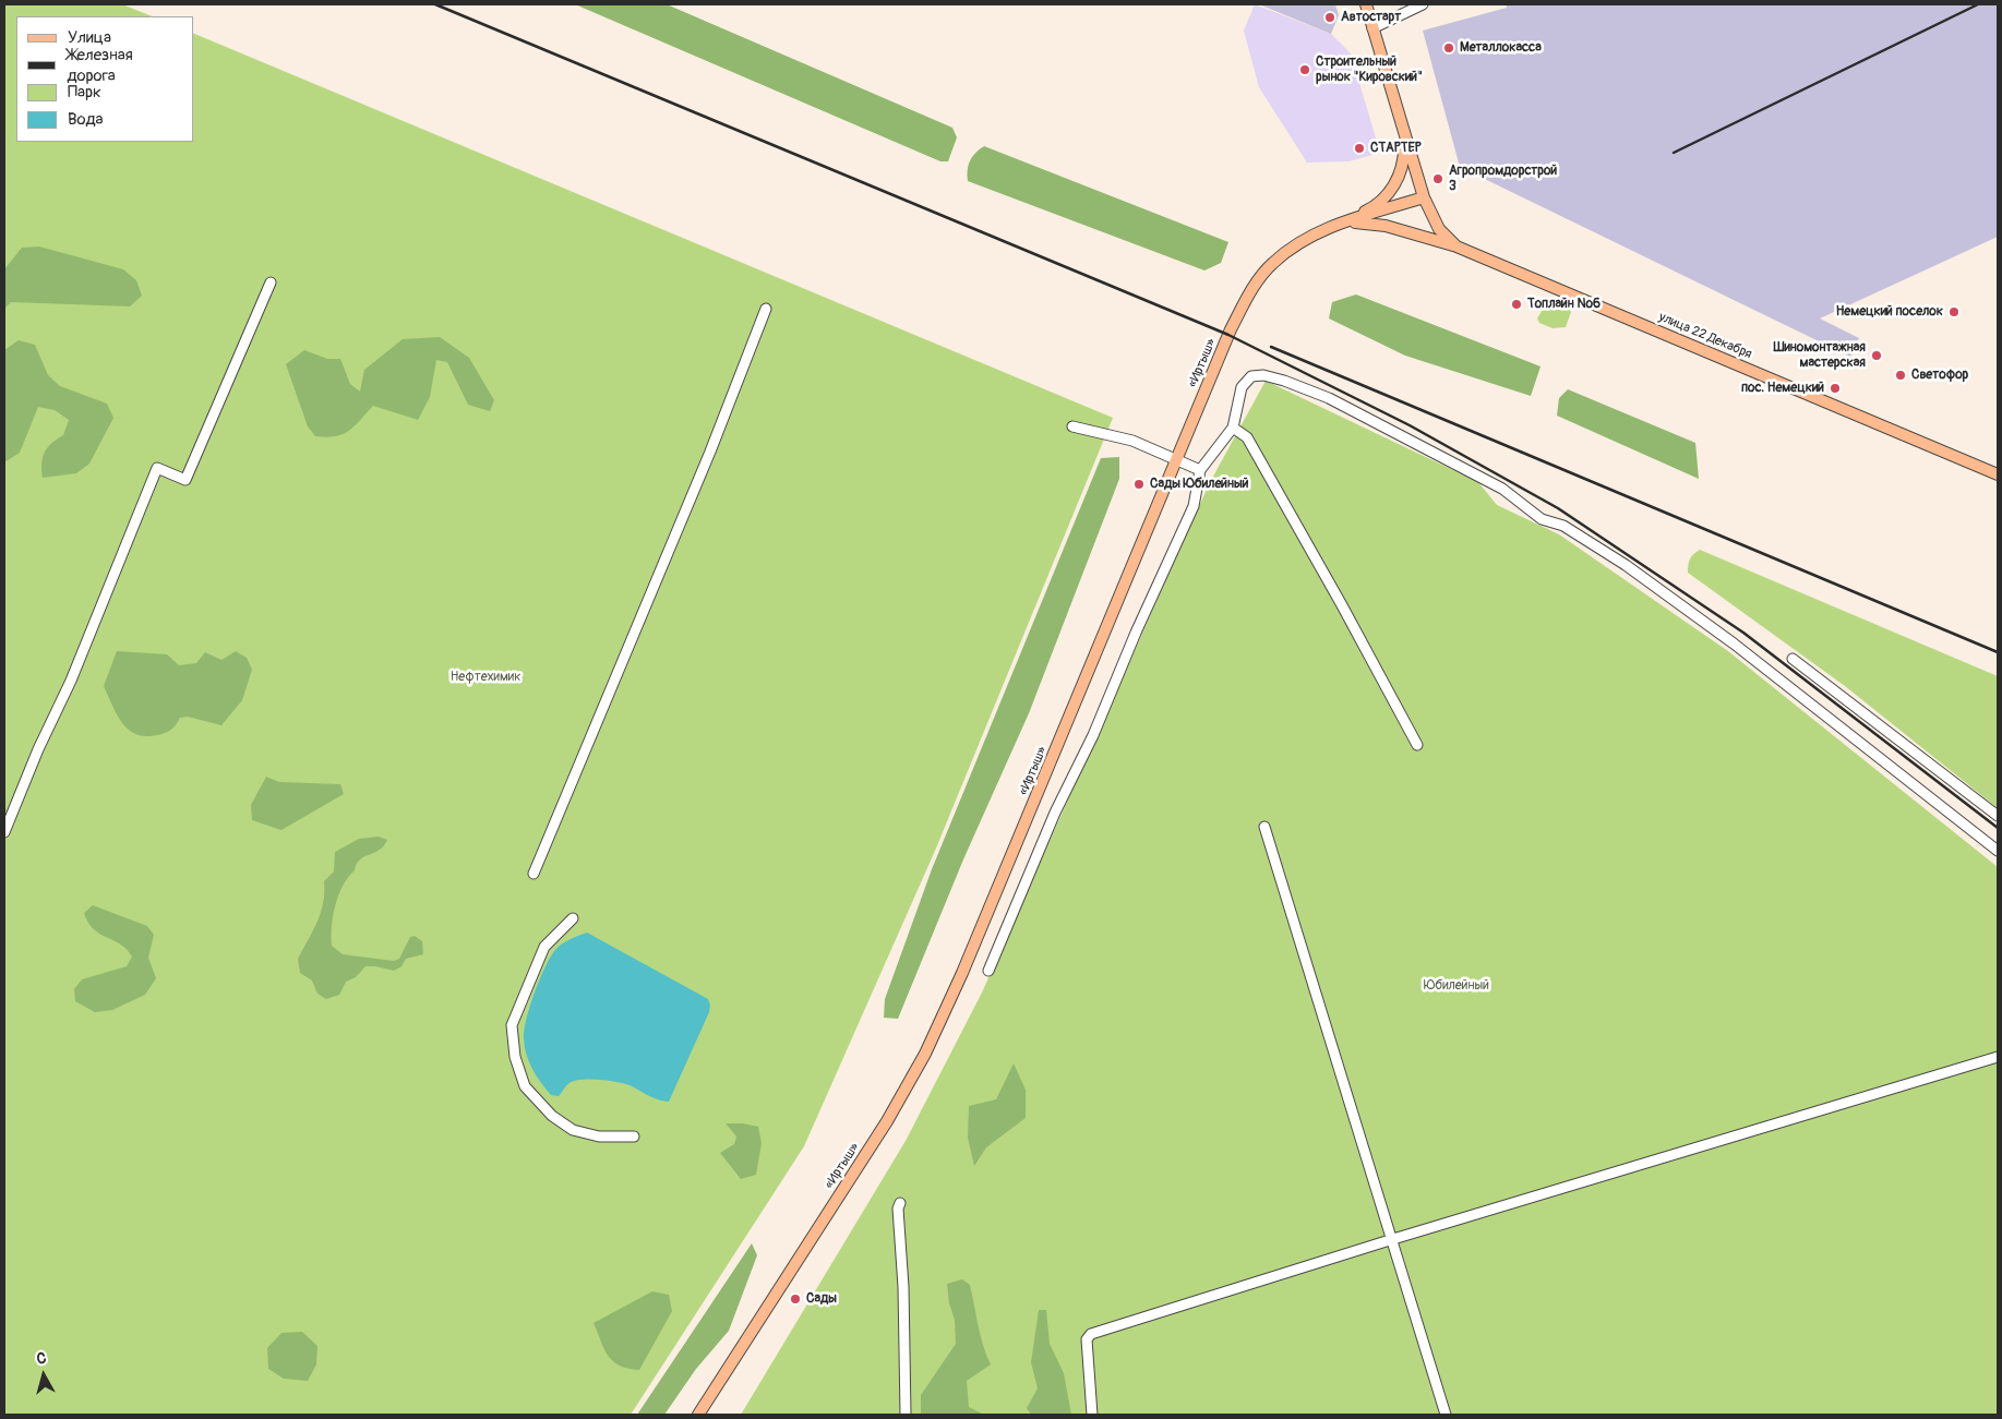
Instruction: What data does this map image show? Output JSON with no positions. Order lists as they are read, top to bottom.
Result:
{
  "streets": {
    "main road": ["улица 22 Декабря", "«Иртыш»"]
  },
  "crossings": [
    ["улица 22 Декабря", "«Иртыш»"]
  ],
  "parks": ["Нефтехимик", "Юбилейный"],
  "places": [
    "Автостарт",
    "Металлокасса",
    "Строительный рынок \"Кировский\"",
    "СТАРТЕР",
    "Агропромдорстрой 3",
    "Топлайн №6",
    "Немецкий поселок",
    "Шиномонтажная мастерская",
    "Светофор",
    "пос. Немецкий",
    "Сады Юбилейный",
    "Сады"
  ],
  "legend": [
    "Улица",
    "Железная дорога",
    "Парк",
    "Вода"
  ],
  "north": "top"
}
